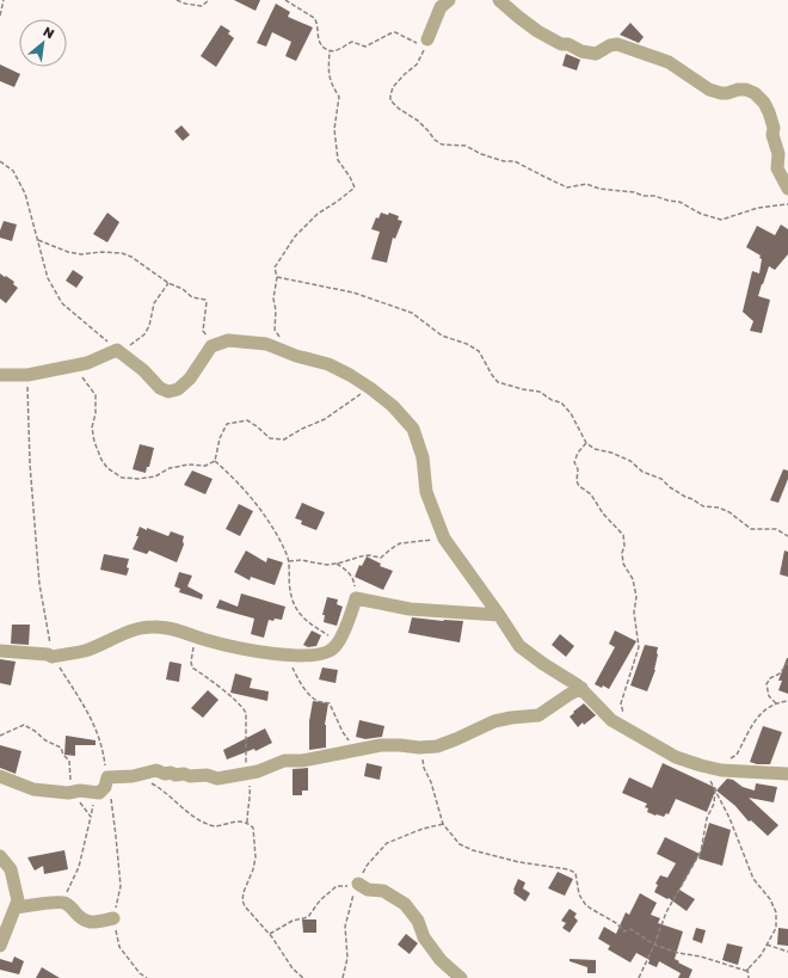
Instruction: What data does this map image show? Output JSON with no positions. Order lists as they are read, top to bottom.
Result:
{
  "north": "top right"
}
